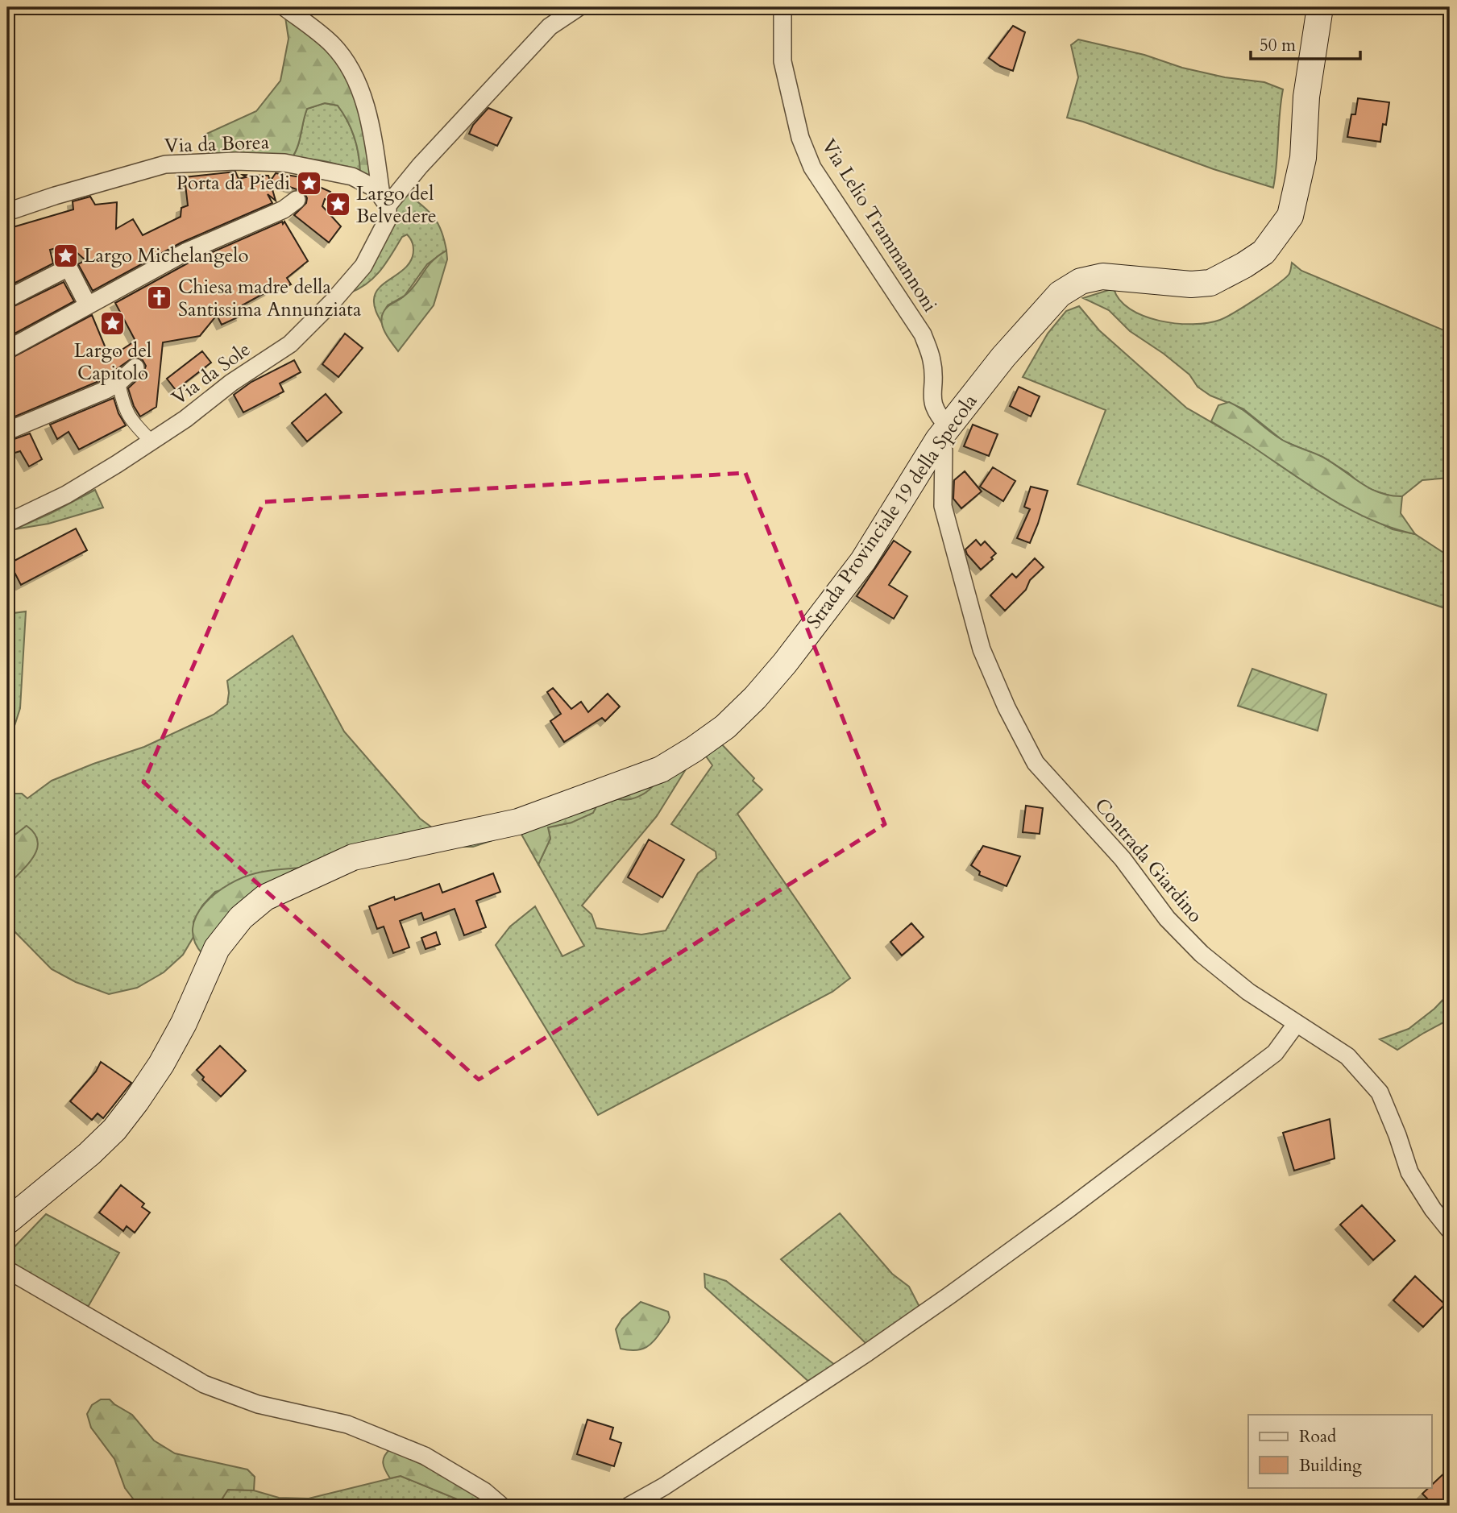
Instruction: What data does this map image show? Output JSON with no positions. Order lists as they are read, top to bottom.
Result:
{
  "streets": {
    "main road": ["Strada Provinciale 19 della Specola"],
    "street": [
      "Via da Borea",
      "Via Lelio Trammannoni",
      "Via da Sole",
      "Contrada Giardino"
    ]
  },
  "crossings": [
    ["Via da Borea", "Via da Sole"],
    ["Via Lelio Trammannoni", "Strada Provinciale 19 della Specola"],
    ["Via Lelio Trammannoni", "Contrada Giardino"],
    ["Strada Provinciale 19 della Specola", "Contrada Giardino"]
  ],
  "places": {
    "place": [
      "Porta da Piedi",
      "Largo del Belvedere",
      "Largo Michelangelo",
      "Largo del Capitolo"
    ],
    "church": ["Chiesa madre della Santissima Annunziata"]
  },
  "legend": ["Road", "Building"],
  "scale_bar": "50 m"
}
